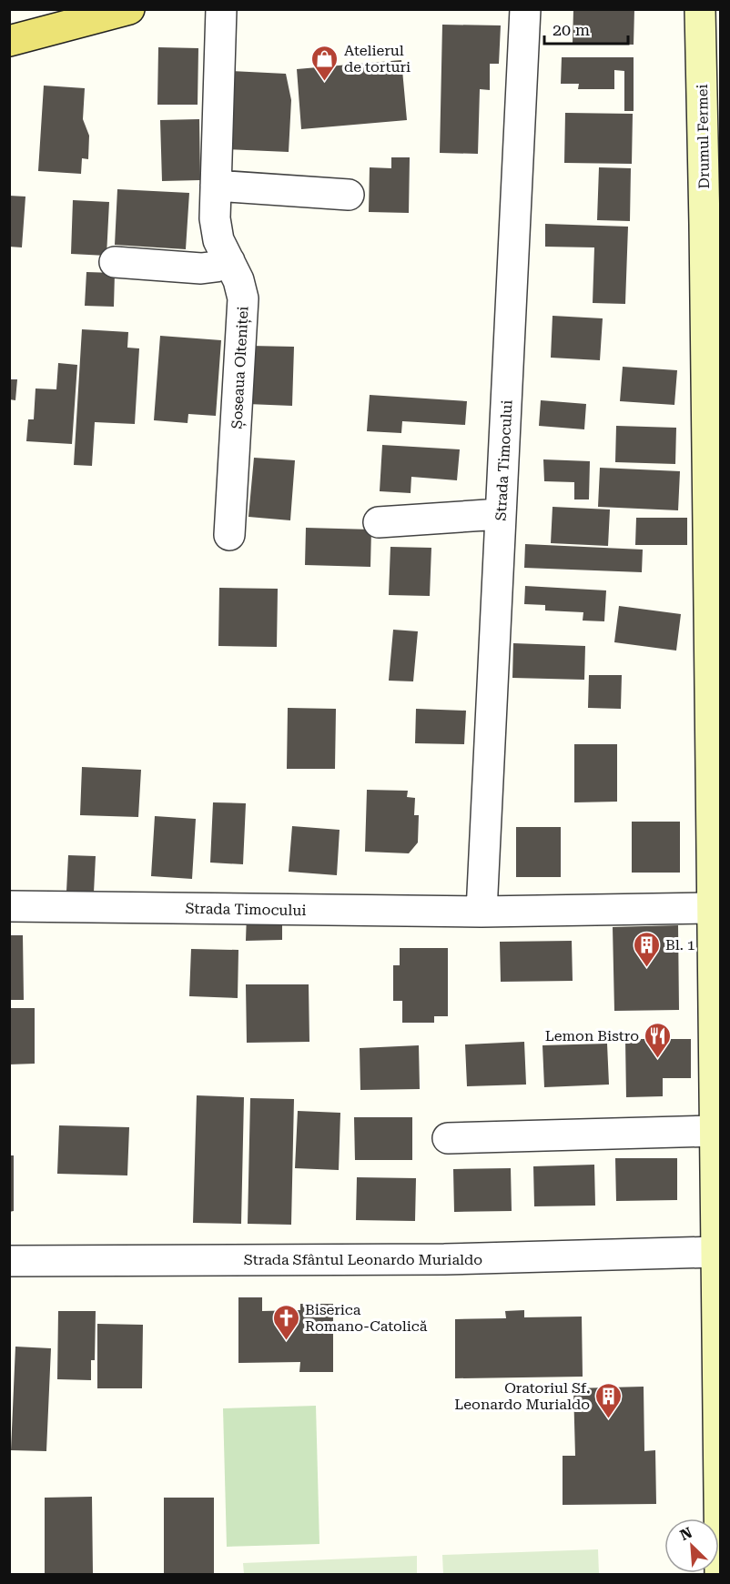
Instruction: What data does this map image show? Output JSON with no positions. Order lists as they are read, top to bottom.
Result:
{
  "streets": {
    "street": [
      "Drumul Fermei",
      "Șoseaua Olteniței",
      "Strada Timocului",
      "Strada Sfântul Leonardo Murialdo"
    ]
  },
  "crossings": [
    ["Drumul Fermei", "Strada Timocului"],
    ["Drumul Fermei", "Strada Sfântul Leonardo Murialdo"]
  ],
  "places": {
    "shop": ["Atelierul de torturi"],
    "building": ["Bl. 1", "Oratoriul Sf. Leonardo Murialdo"],
    "restaurant": ["Lemon Bistro"],
    "church": ["Biserica Romano-Catolică"]
  },
  "scale_bar": "20 m",
  "north": "top left"
}
